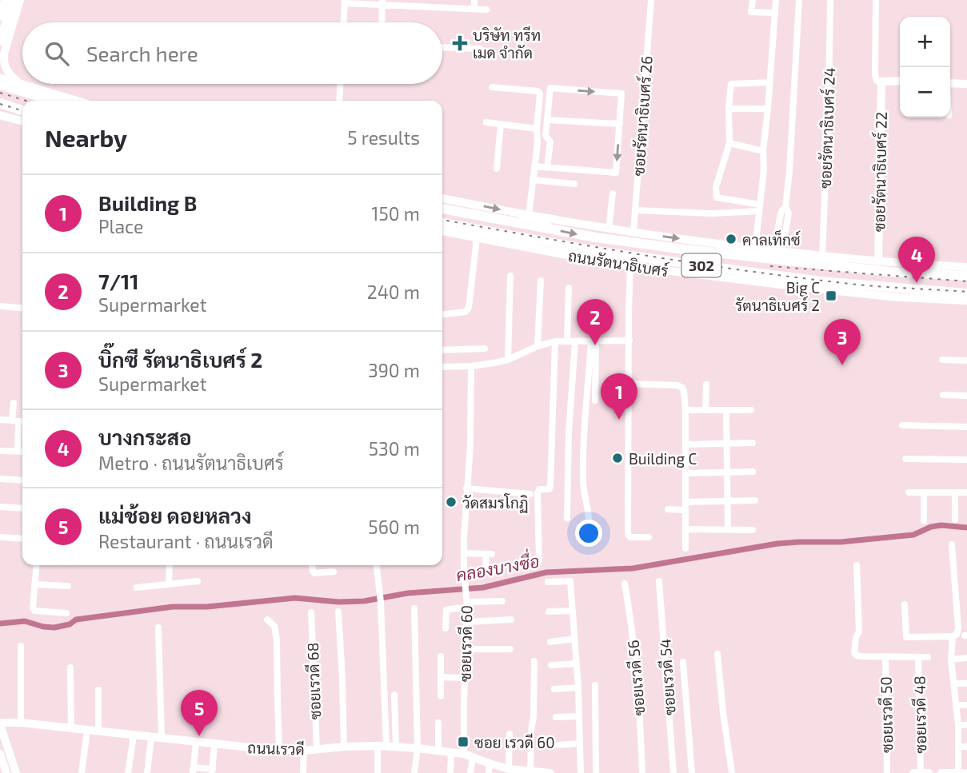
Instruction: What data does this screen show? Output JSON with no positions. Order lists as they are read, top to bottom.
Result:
{
  "streets": {
    "main road": ["ถนนรัตนาธิเบศร์", "302"],
    "street": [
      "ซอยรัตนาธิเบศร์ 26",
      "ซอยรัตนาธิเบศร์ 24",
      "ซอยรัตนาธิเบศร์ 22",
      "ซอยเรวดี 60",
      "ซอยเรวดี 54",
      "ซอยเรวดี 56",
      "ซอยเรวดี 68",
      "ซอยเรวดี 50",
      "ซอยเรวดี 48",
      "ถนนเรวดี"
    ]
  },
  "crossings": [
    ["ซอยรัตนาธิเบศร์ 26", "302"],
    ["ซอยรัตนาธิเบศร์ 24", "302"],
    ["ซอยรัตนาธิเบศร์ 22", "302"],
    ["ซอยเรวดี 60", "ถนนเรวดี"],
    ["ซอยเรวดี 68", "ถนนเรวดี"]
  ],
  "water": ["คลองบางซื่อ"],
  "places": {
    "health": ["บริษัท ทรีท เมด จำกัด"],
    "other": ["คาลเท็กซ์", "Building C", "วัดสมรโกฏิ"],
    "transit": ["Big C รัตนาธิเบศร์ 2", "ซอย เรวดี 60"]
  },
  "page": {
    "map_buttons": ["+", "−"],
    "search": "Search here",
    "heading": ["Nearby", "5 results"],
    "list": [
      {
        "mark": "1",
        "name": "Building B",
        "note": "Place",
        "value": "150 m"
      },
      {
        "mark": "2",
        "name": "7/11",
        "note": "Supermarket",
        "value": "240 m"
      },
      {
        "mark": "3",
        "name": "บิ๊กซี รัตนาธิเบศร์ 2",
        "note": "Supermarket",
        "value": "390 m"
      },
      {
        "mark": "4",
        "name": "บางกระสอ",
        "note": "Metro · ถนนรัตนาธิเบศร์",
        "value": "530 m"
      },
      {
        "mark": "5",
        "name": "แม่ช้อย ดอยหลวง",
        "note": "Restaurant · ถนนเรวดี",
        "value": "560 m"
      }
    ],
    "pins": [
      "4",
      "2",
      "3",
      "1",
      "5"
    ]
  }
}
